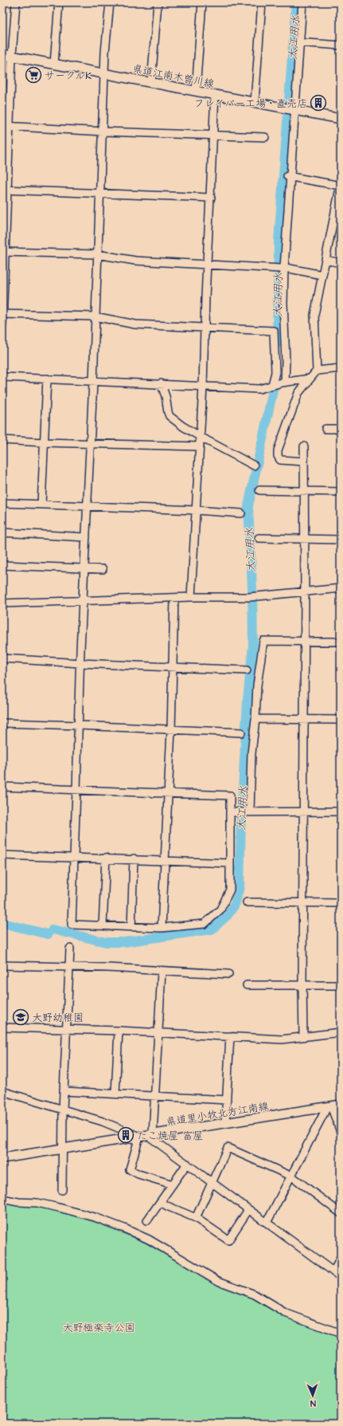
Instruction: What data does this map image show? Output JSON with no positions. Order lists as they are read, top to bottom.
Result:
{
  "streets": {
    "main road": ["県道江南木曽川線", "県道里小牧北方江南線"]
  },
  "water": ["大江用水"],
  "parks": ["大野極楽寺公園"],
  "places": {
    "supermarket": ["サークルK"],
    "building": ["フレイバー工場・直売店", "たこ焼屋 富屋"],
    "school or university": ["大野幼稚園"]
  },
  "north": "bottom"
}
